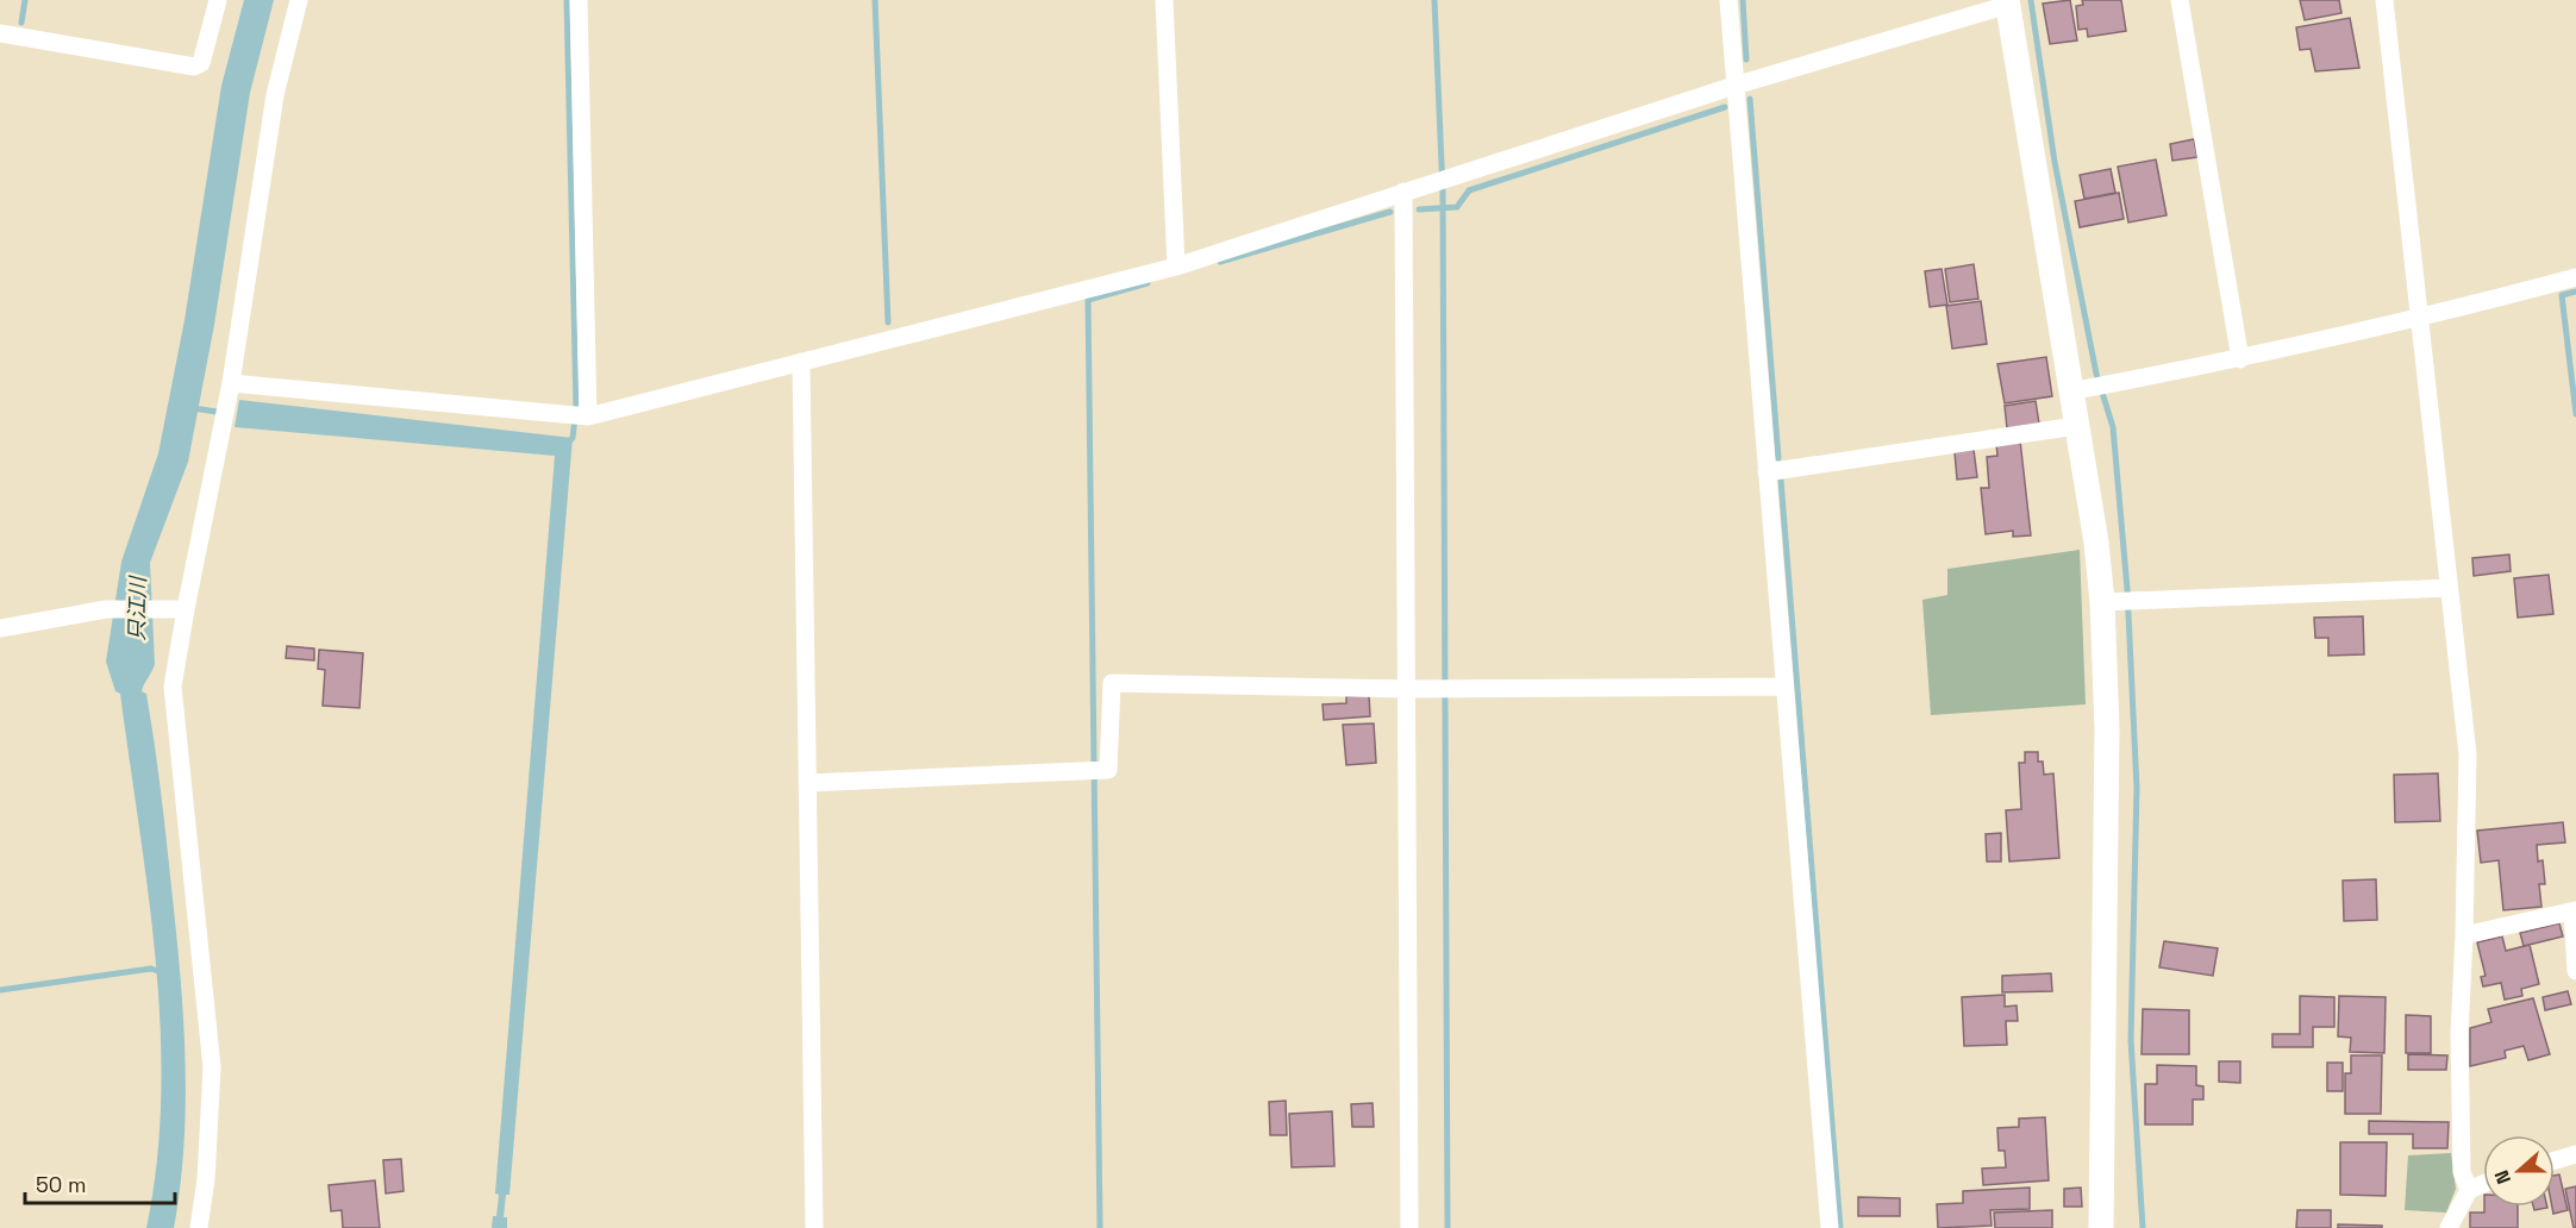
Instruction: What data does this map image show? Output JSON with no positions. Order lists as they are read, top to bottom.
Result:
{
  "water": ["只江川"],
  "scale_bar": "50 m",
  "north": "left"
}
